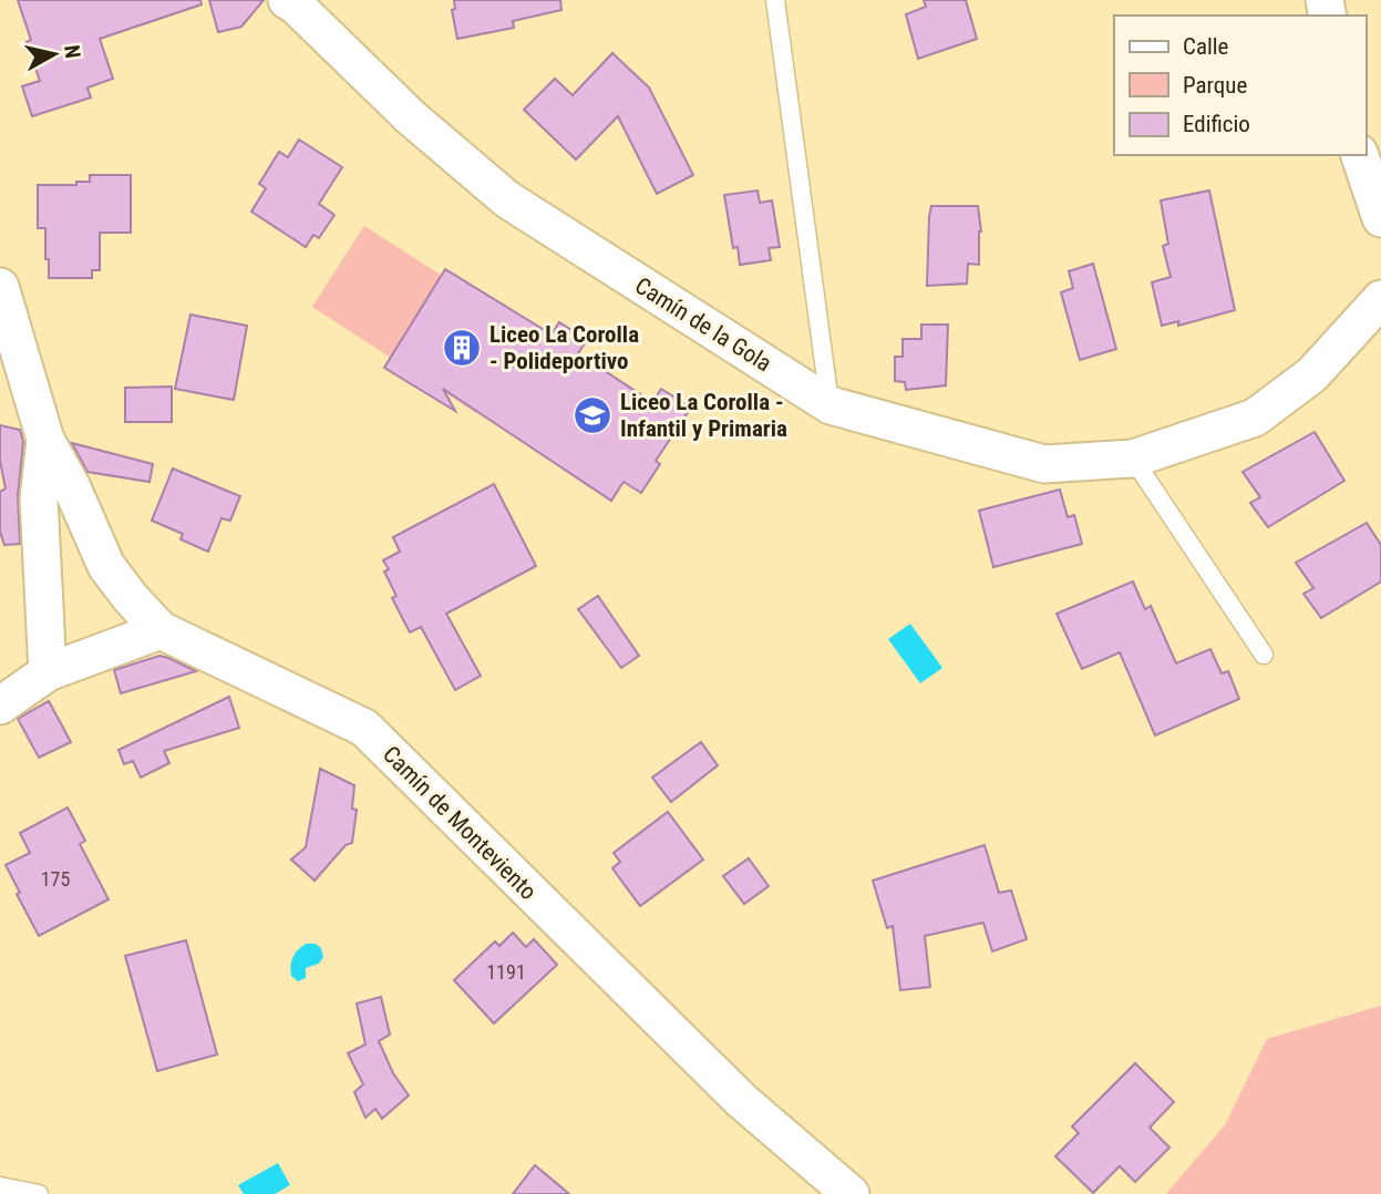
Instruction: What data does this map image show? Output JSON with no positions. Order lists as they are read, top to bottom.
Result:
{
  "streets": {
    "street": ["Camín de la Gola", "Camín de Monteviento"]
  },
  "places": {
    "building": ["Liceo La Corolla - Polideportivo"],
    "school or university": ["Liceo La Corolla - Infantil y Primaria"]
  },
  "house_numbers": ["175", "1191"],
  "legend": ["Calle", "Parque", "Edificio"],
  "north": "right"
}
